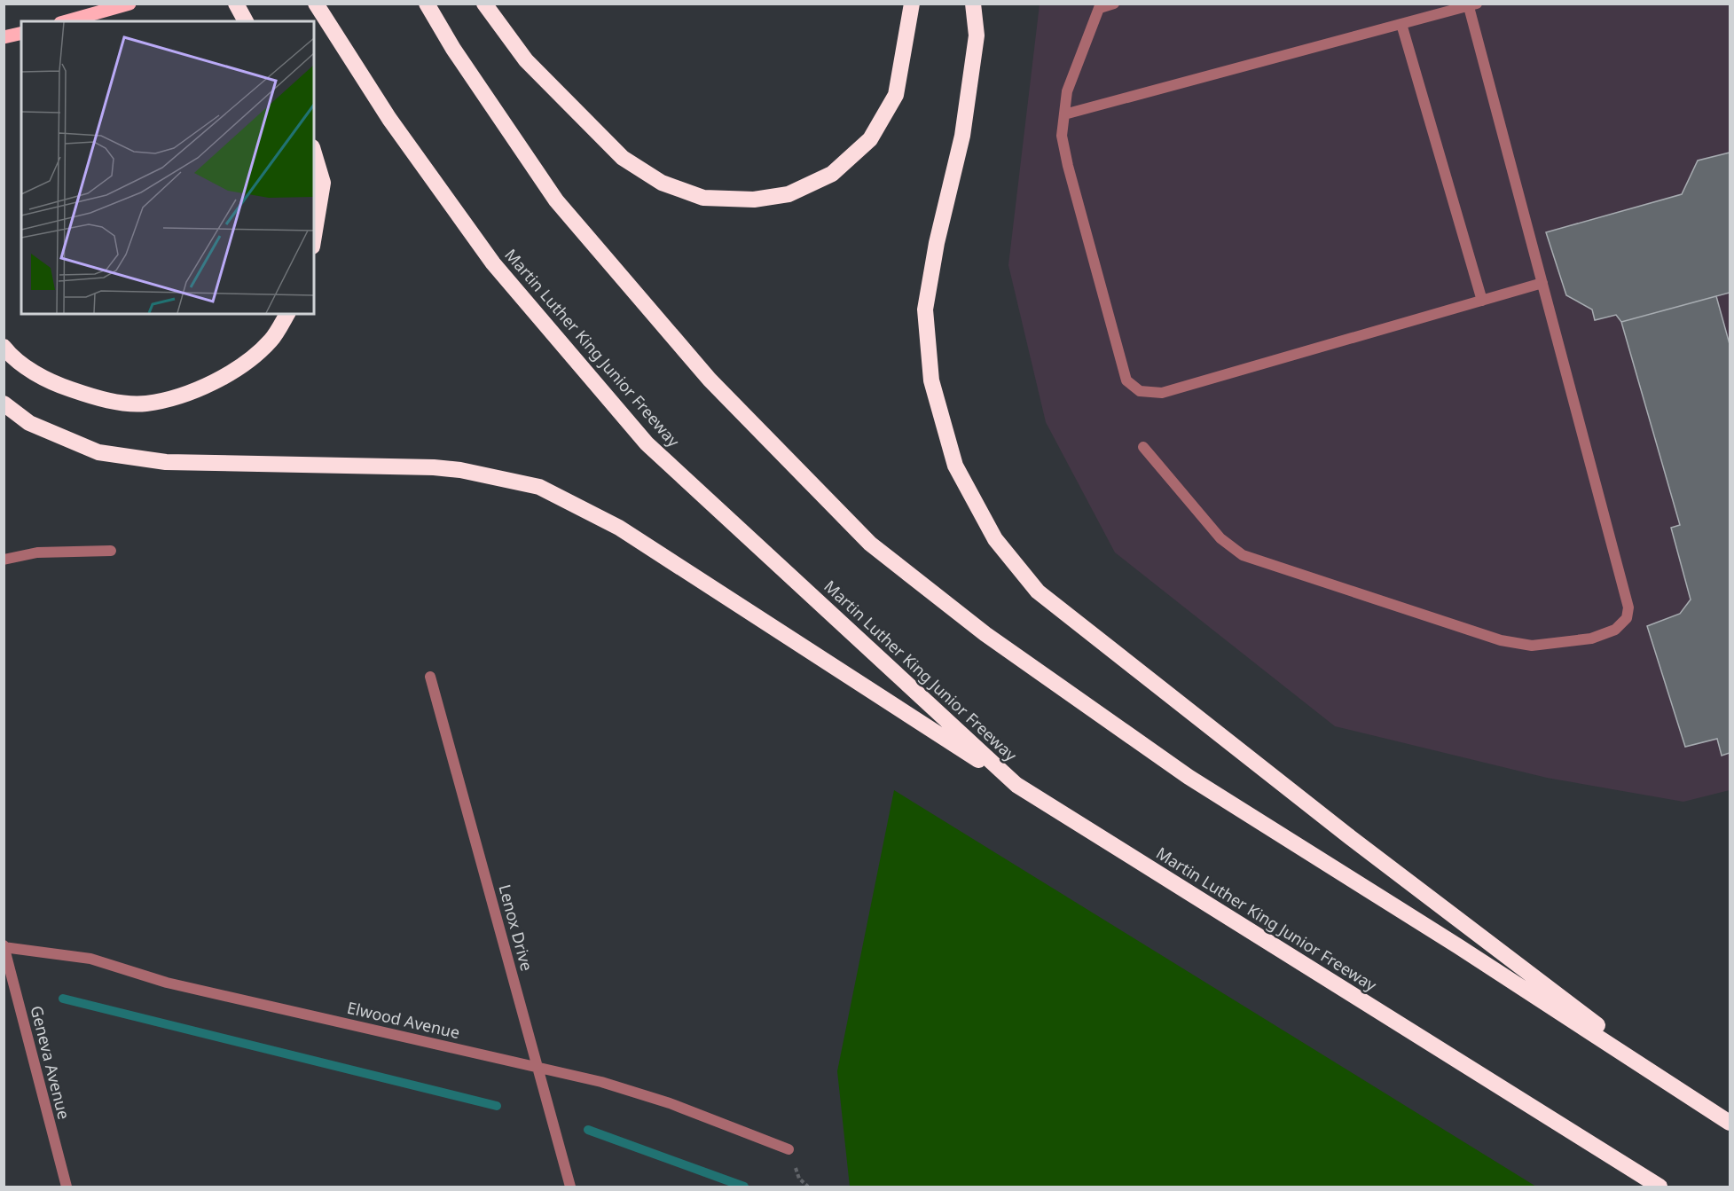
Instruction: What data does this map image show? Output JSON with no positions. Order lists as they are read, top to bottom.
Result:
{
  "streets": {
    "highway": ["Martin Luther King Junior Freeway"],
    "street": ["Lenox Drive", "Elwood Avenue", "Geneva Avenue"]
  },
  "crossings": [
    ["Lenox Drive", "Elwood Avenue"],
    ["Elwood Avenue", "Geneva Avenue"]
  ]
}
